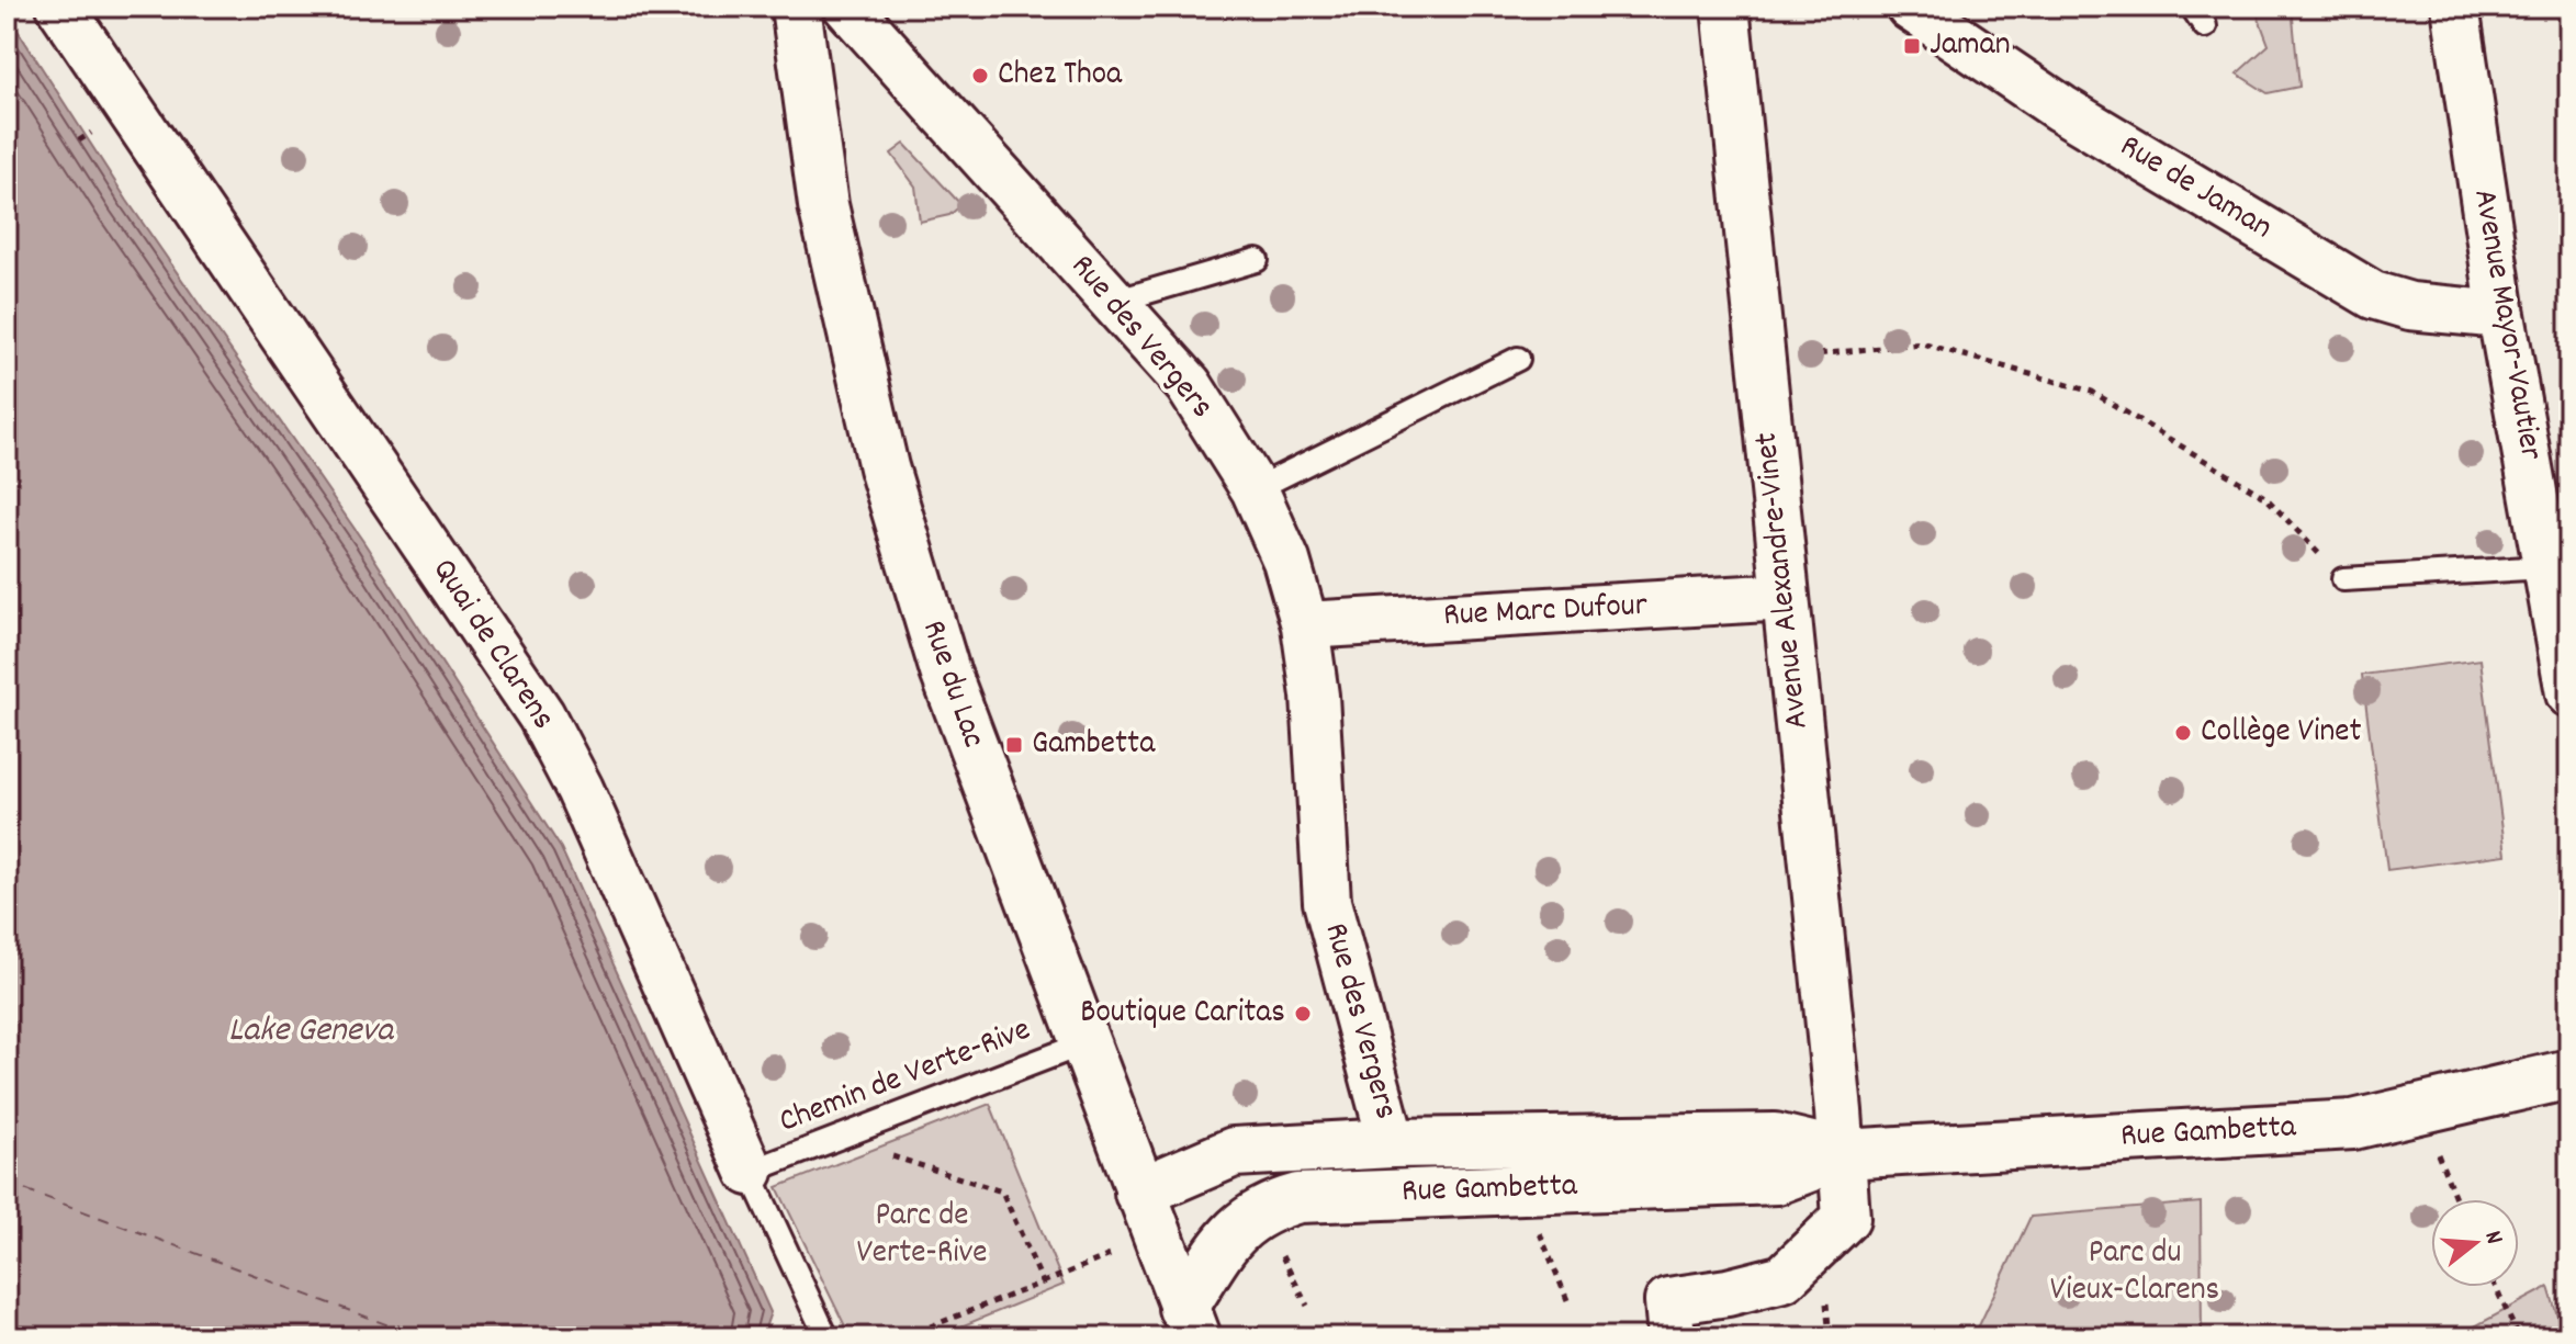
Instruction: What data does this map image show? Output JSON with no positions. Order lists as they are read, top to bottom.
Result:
{
  "streets": {
    "main road": ["Rue du Lac", "Rue Gambetta"],
    "street": [
      "Rue de Jaman",
      "Avenue Mayor-Vautier",
      "Rue des Vergers",
      "Avenue Alexandre-Vinet",
      "Rue Marc Dufour",
      "Quai de Clarens"
    ],
    "lane": ["Chemin de Verte-Rive"]
  },
  "crossings": [
    ["Rue de Jaman", "Avenue Mayor-Vautier"],
    ["Rue des Vergers", "Rue Marc Dufour"],
    ["Rue des Vergers", "Rue Gambetta"],
    ["Avenue Alexandre-Vinet", "Rue Marc Dufour"],
    ["Avenue Alexandre-Vinet", "Rue Gambetta"],
    ["Quai de Clarens", "Chemin de Verte-Rive"],
    ["Rue du Lac", "Chemin de Verte-Rive"],
    ["Rue du Lac", "Rue Gambetta"]
  ],
  "water": ["Lake Geneva"],
  "parks": ["Parc de Verte-Rive", "Parc du Vieux-Clarens"],
  "places": {
    "transit": ["Jaman", "Gambetta"],
    "other": ["Chez Thoa", "Collège Vinet", "Boutique Caritas"]
  },
  "north": "right"
}
